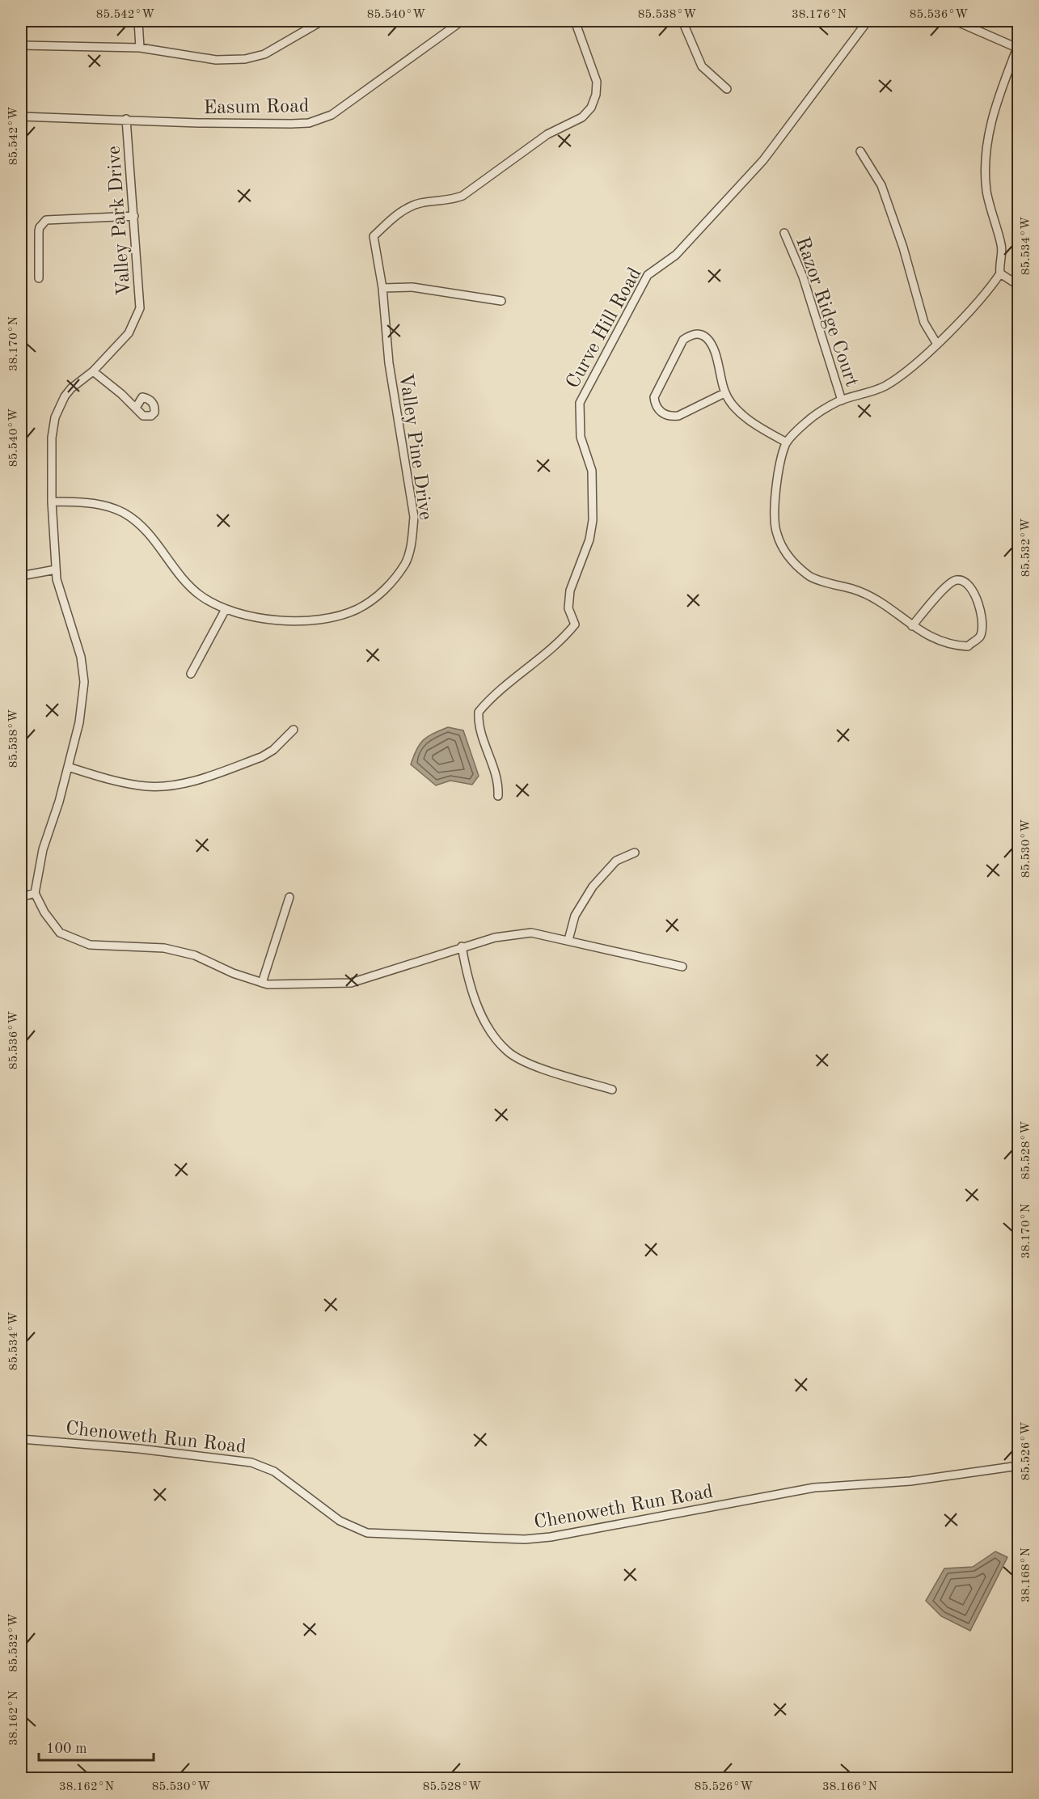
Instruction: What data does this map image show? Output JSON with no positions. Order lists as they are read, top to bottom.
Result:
{
  "streets": {
    "street": [
      "Easum Road",
      "Valley Park Drive",
      "Razor Ridge Court",
      "Curve Hill Road",
      "Valley Pine Drive",
      "Chenoweth Run Road"
    ]
  },
  "crossings": [
    ["Easum Road", "Valley Park Drive"],
    ["Valley Park Drive", "Valley Pine Drive"]
  ],
  "scale_bar": "100 m",
  "coordinates": [
    "85.542°W",
    "85.540°W",
    "85.538°W",
    "38.176°N",
    "85.536°W",
    "85.534°W",
    "38.170°N",
    "85.532°W",
    "85.530°W",
    "85.528°W",
    "85.526°W",
    "38.168°N",
    "38.162°N",
    "38.166°N"
  ]
}
